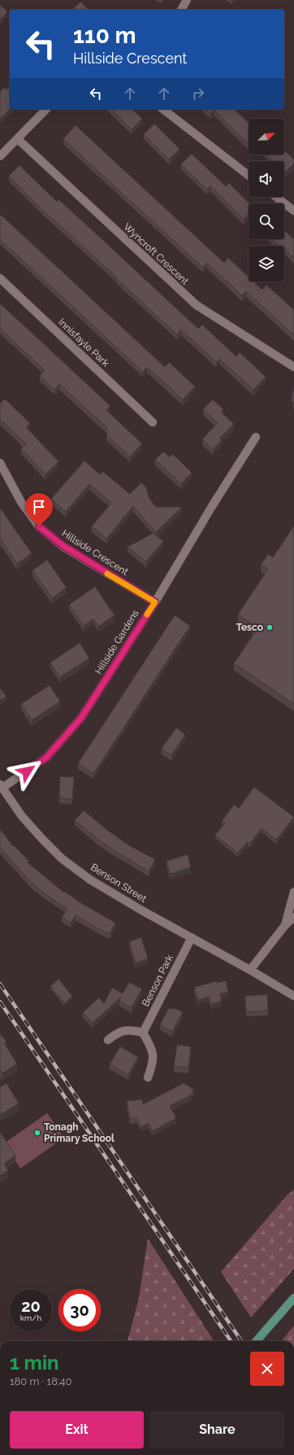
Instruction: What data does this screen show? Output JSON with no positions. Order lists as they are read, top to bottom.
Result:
{
  "streets": {
    "street": [
      "Wyncroft Crescent",
      "Innisfayle Park",
      "Hillside Crescent",
      "Hillside Gardens",
      "Benson Street",
      "Benson Park"
    ]
  },
  "crossings": [
    ["Hillside Crescent", "Hillside Gardens"],
    ["Hillside Gardens", "Benson Street"],
    ["Benson Street", "Benson Park"]
  ],
  "places": ["Tesco", "Tonagh Primary School"],
  "north": "top right",
  "page": {
    "turn": ["110 m", "Hillside Crescent"],
    "speed": "20 km/h",
    "limit": "30",
    "heading": ["1 min", "180 m · 18:40"],
    "buttons": ["Exit", "Share"]
  }
}
